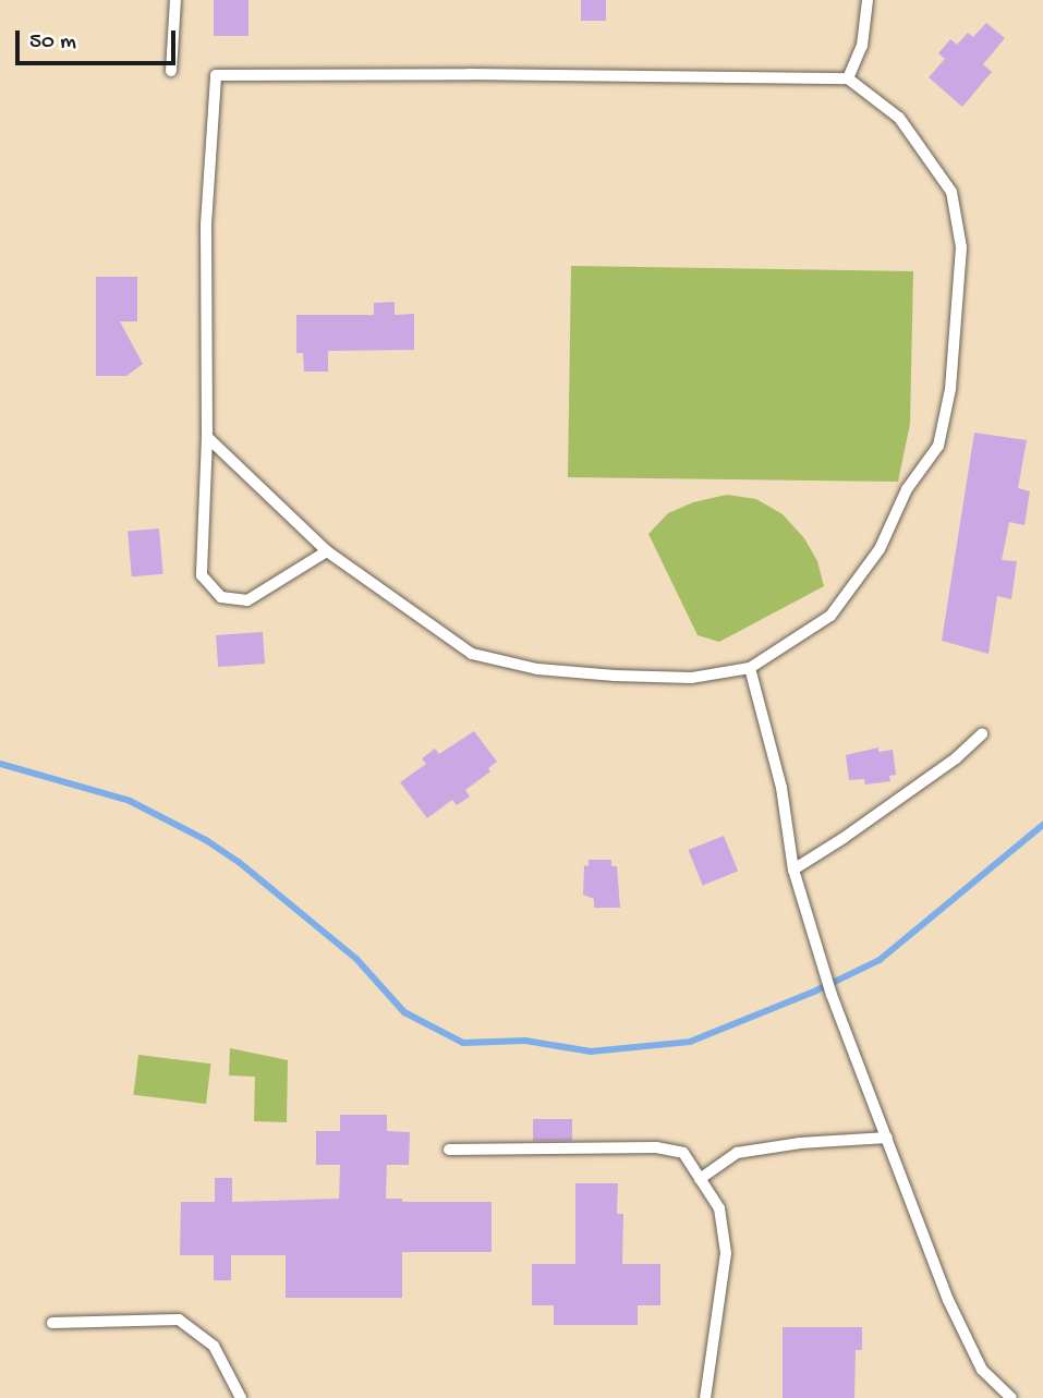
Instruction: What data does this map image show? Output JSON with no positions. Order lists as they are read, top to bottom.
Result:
{
  "scale_bar": "50 m"
}
